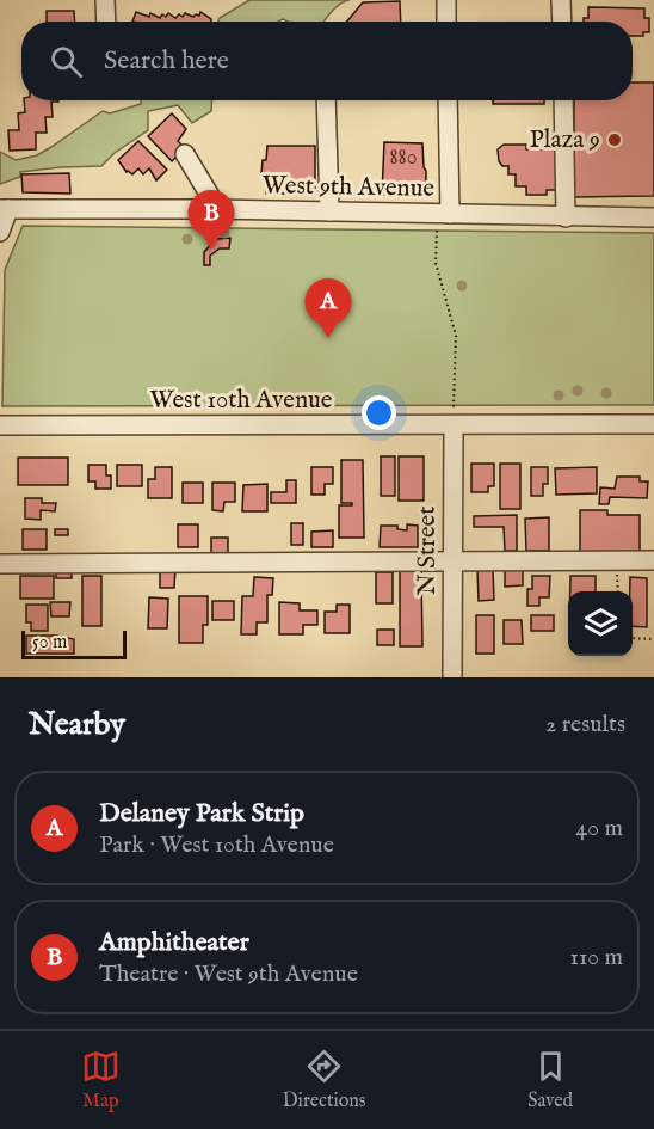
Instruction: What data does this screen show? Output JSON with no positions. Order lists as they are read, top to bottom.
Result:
{
  "streets": {
    "street": ["West 9th Avenue", "West 10th Avenue", "N Street"]
  },
  "crossings": [
    ["West 10th Avenue", "N Street"]
  ],
  "places": ["Plaza 9"],
  "house_numbers": ["880"],
  "scale_bar": "50 m",
  "page": {
    "search": "Search here",
    "pins": ["B", "A"],
    "scale": "50 m",
    "heading": ["Nearby", "2 results"],
    "list": [
      {
        "mark": "A",
        "name": "Delaney Park Strip",
        "note": "Park · West 10th Avenue",
        "value": "40 m"
      },
      {
        "mark": "B",
        "name": "Amphitheater",
        "note": "Theatre · West 9th Avenue",
        "value": "110 m"
      }
    ],
    "nav": ["Map", "Directions", "Saved"]
  }
}
